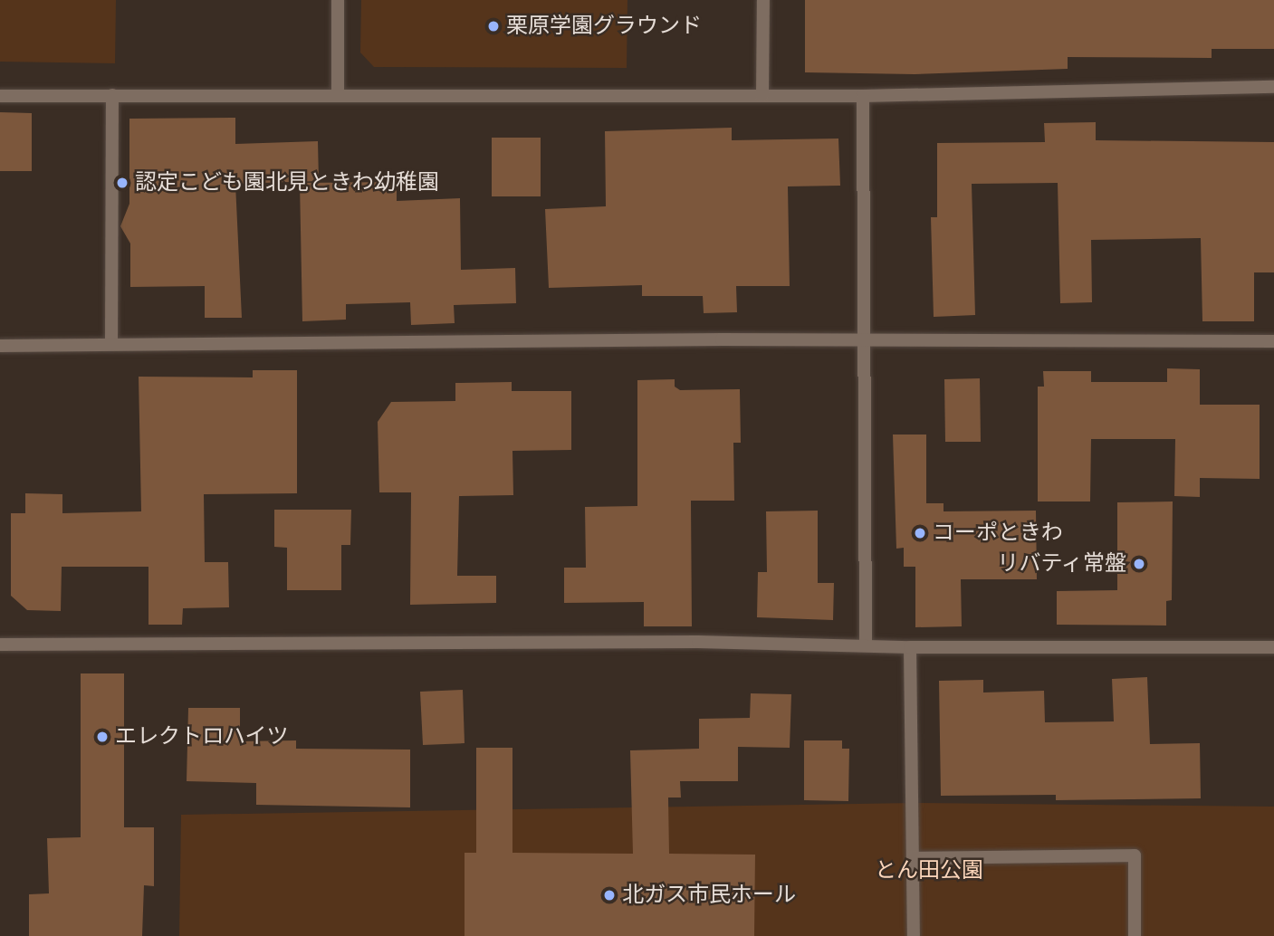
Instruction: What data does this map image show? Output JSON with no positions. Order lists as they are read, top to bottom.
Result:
{
  "parks": ["とん田公園"],
  "places": [
    "栗原学園グラウンド",
    "認定こども園北見ときわ幼稚園",
    "コーポときわ",
    "リバティ常盤",
    "エレクトロハイツ",
    "北ガス市民ホール"
  ]
}
